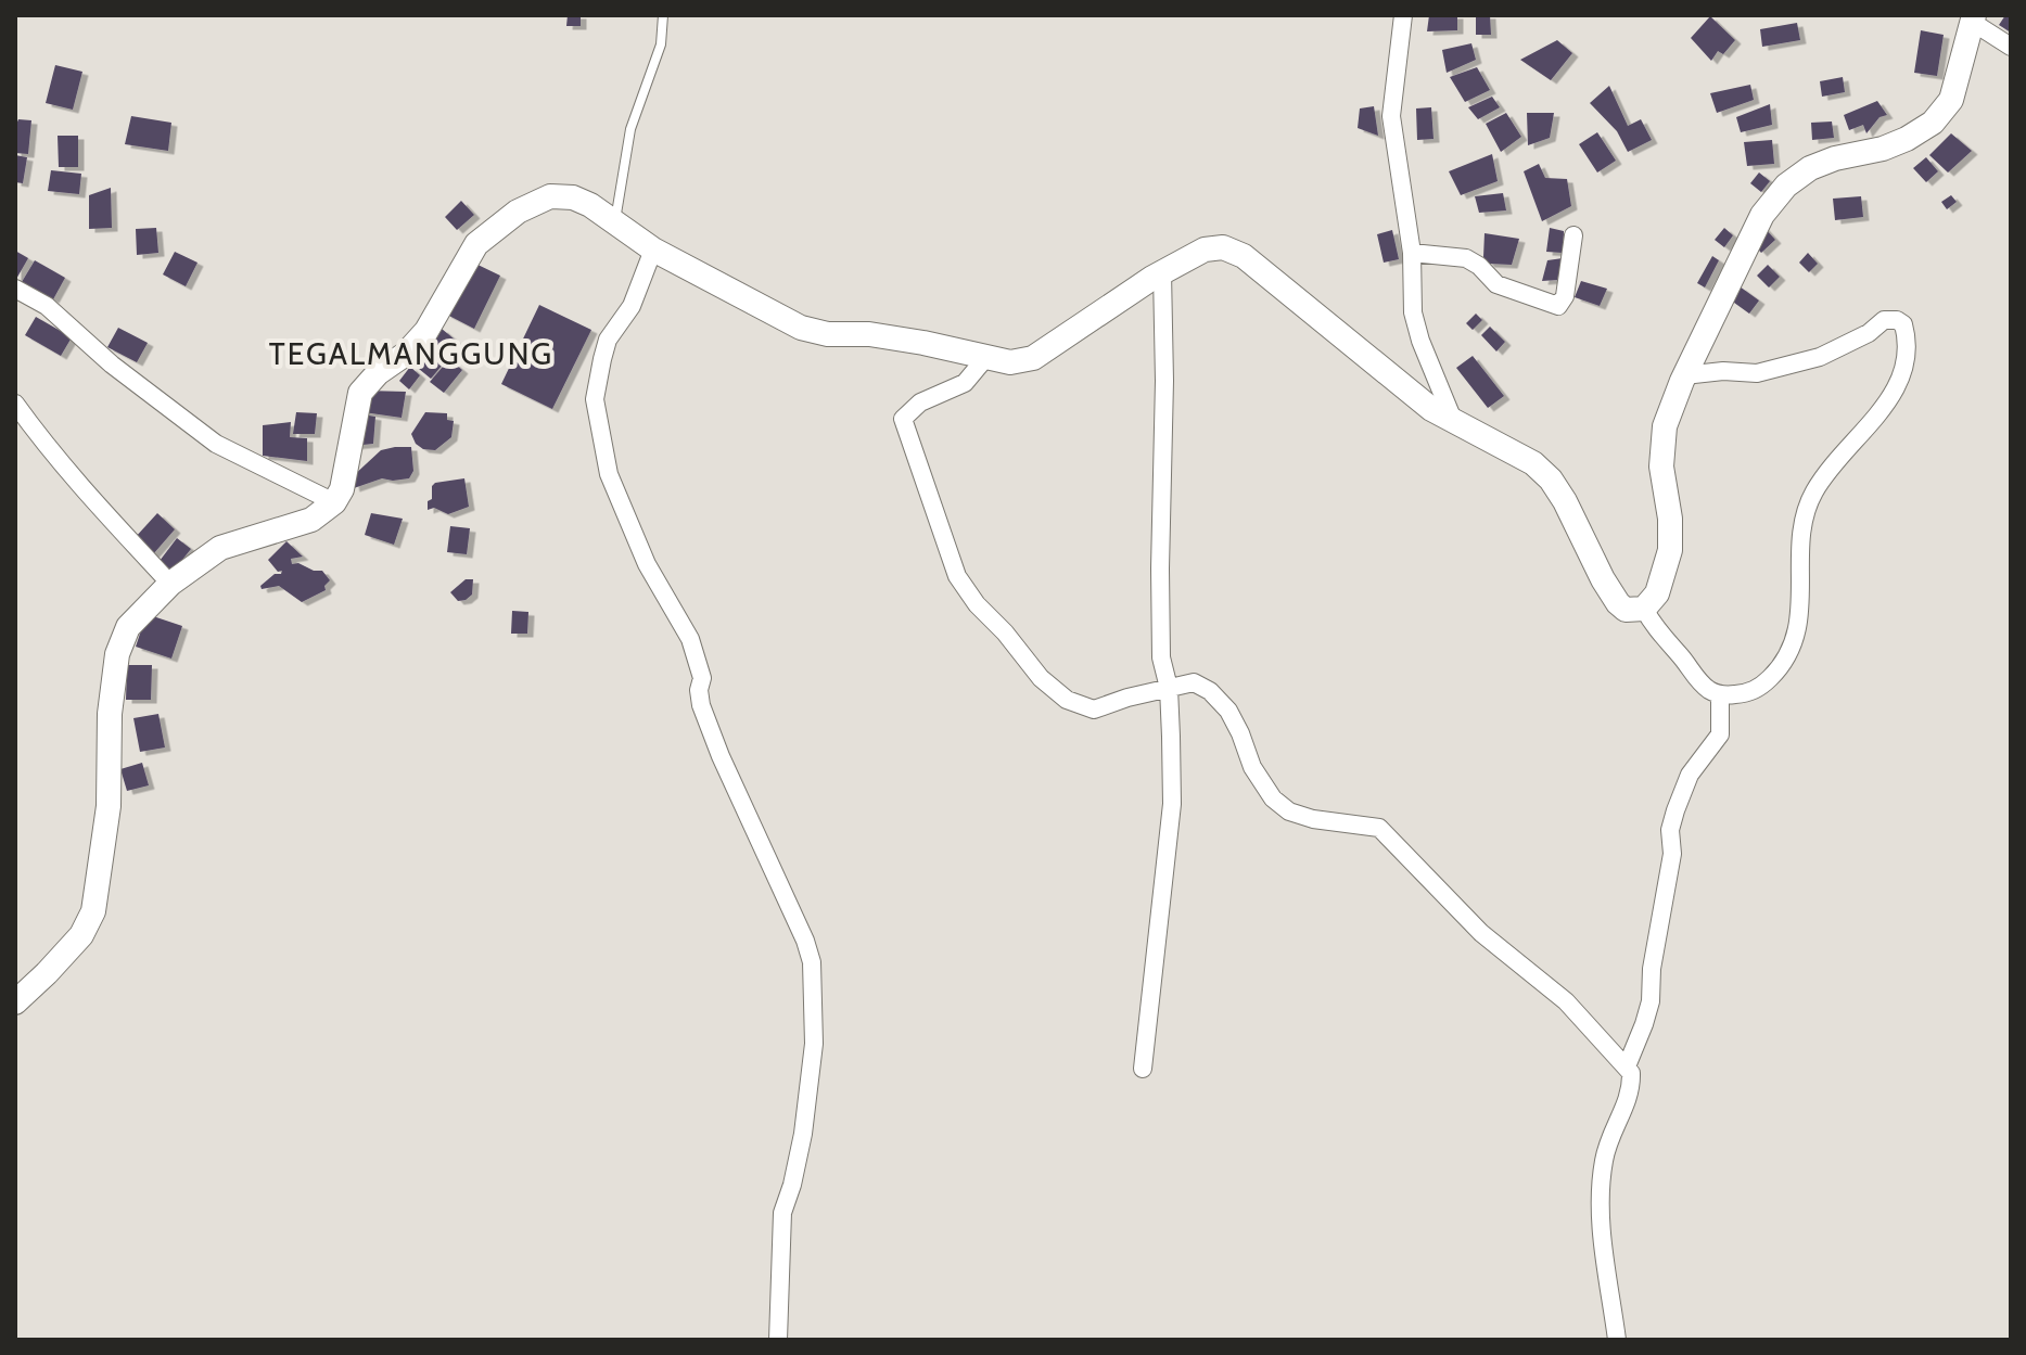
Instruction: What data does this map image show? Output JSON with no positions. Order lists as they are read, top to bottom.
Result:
{
  "districts": ["TEGALMANGGUNG"]
}
